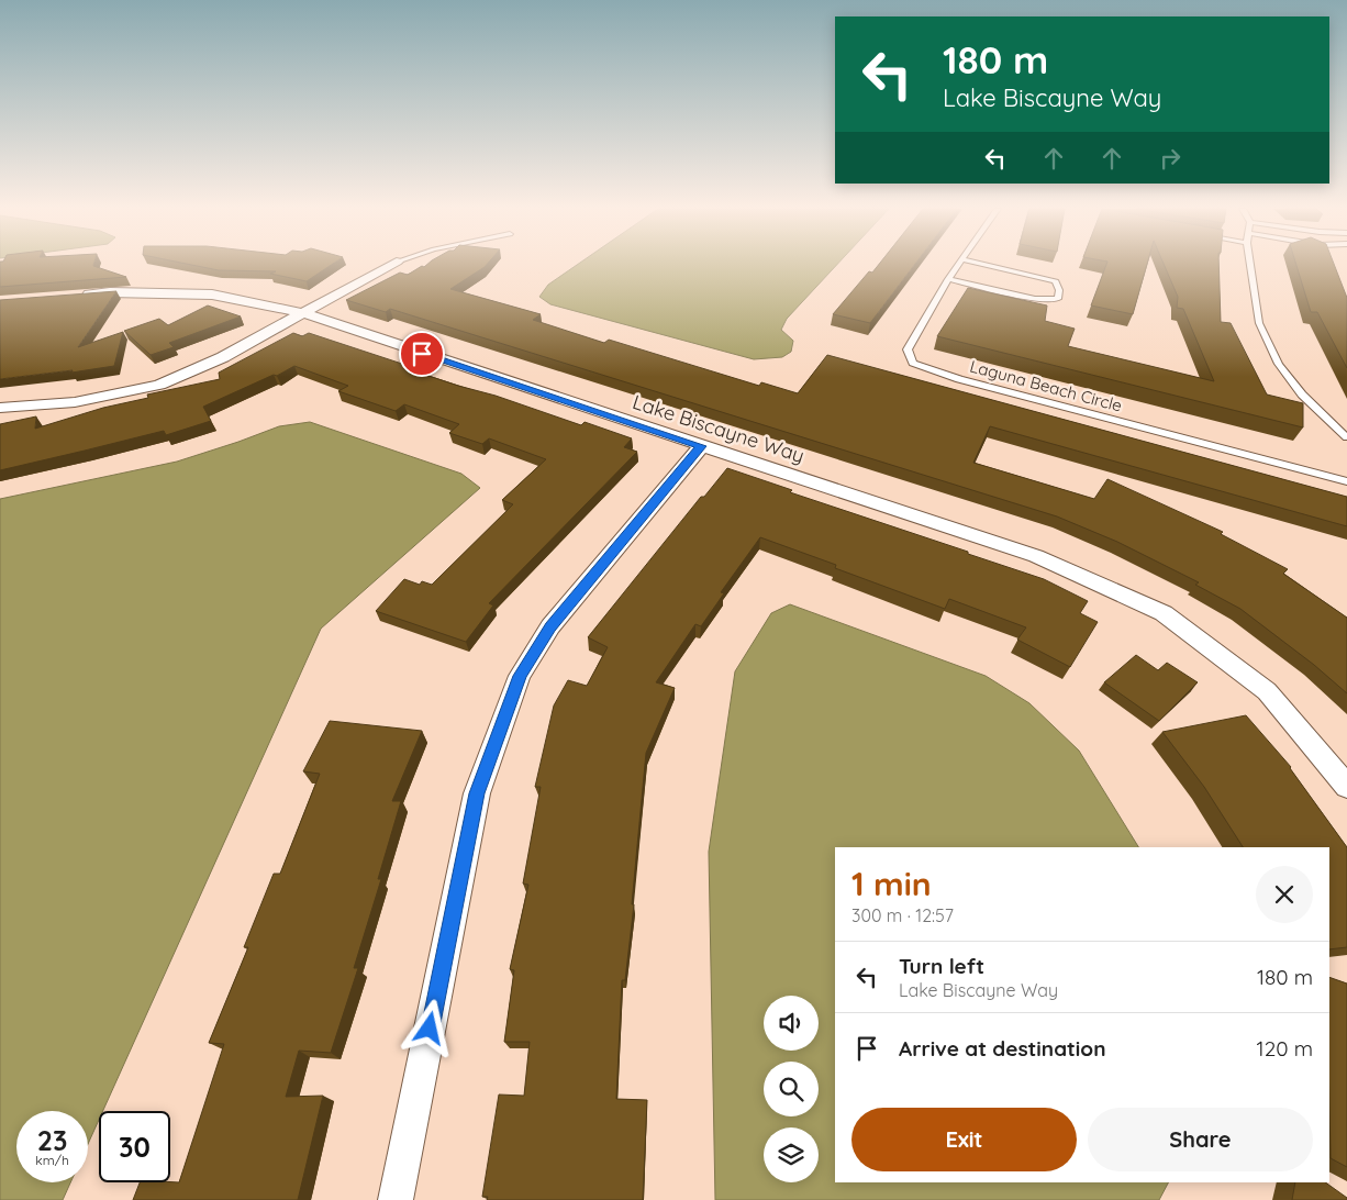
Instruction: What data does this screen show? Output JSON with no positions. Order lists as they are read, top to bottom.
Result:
{
  "streets": {
    "street": ["Lake Biscayne Way"],
    "lane": ["Laguna Beach Circle"]
  },
  "page": {
    "turn": ["180 m", "Lake Biscayne Way"],
    "heading": ["1 min", "300 m · 12:57"],
    "list": [
      {
        "name": "Turn left",
        "note": "Lake Biscayne Way",
        "value": "180 m"
      },
      {
        "name": "Arrive at destination",
        "value": "120 m"
      }
    ],
    "buttons": ["Exit", "Share"],
    "speed": "23 km/h",
    "limit": "30"
  }
}
